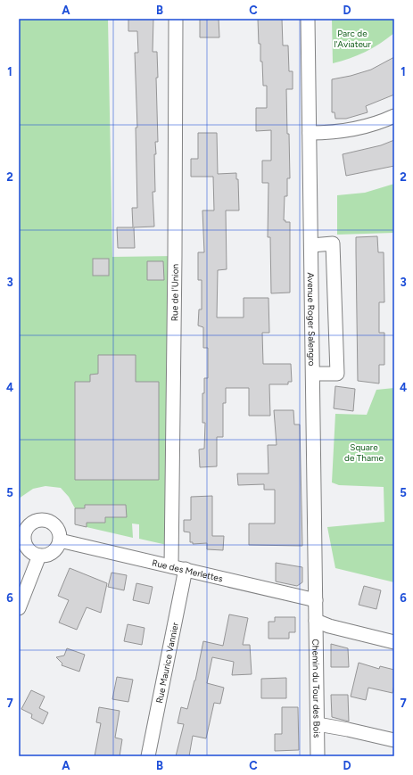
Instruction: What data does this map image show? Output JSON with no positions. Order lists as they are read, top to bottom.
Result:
{
  "streets": {
    "street": [
      "Rue de l'Union",
      "Avenue Roger Salengro",
      "Rue des Merlettes",
      "Rue Maurice Vannier",
      "Chemin du Tour des Bois"
    ]
  },
  "crossings": [
    ["Rue de l'Union", "Rue des Merlettes"],
    ["Avenue Roger Salengro", "Rue des Merlettes"],
    ["Avenue Roger Salengro", "Chemin du Tour des Bois"],
    ["Rue des Merlettes", "Rue Maurice Vannier"]
  ],
  "parks": ["Parc de l'Aviateur", "Square de Thame"],
  "grid": {
    "columns": [
      "A",
      "B",
      "C",
      "D"
    ],
    "rows": [
      "1",
      "2",
      "3",
      "4",
      "5",
      "6",
      "7"
    ]
  }
}
